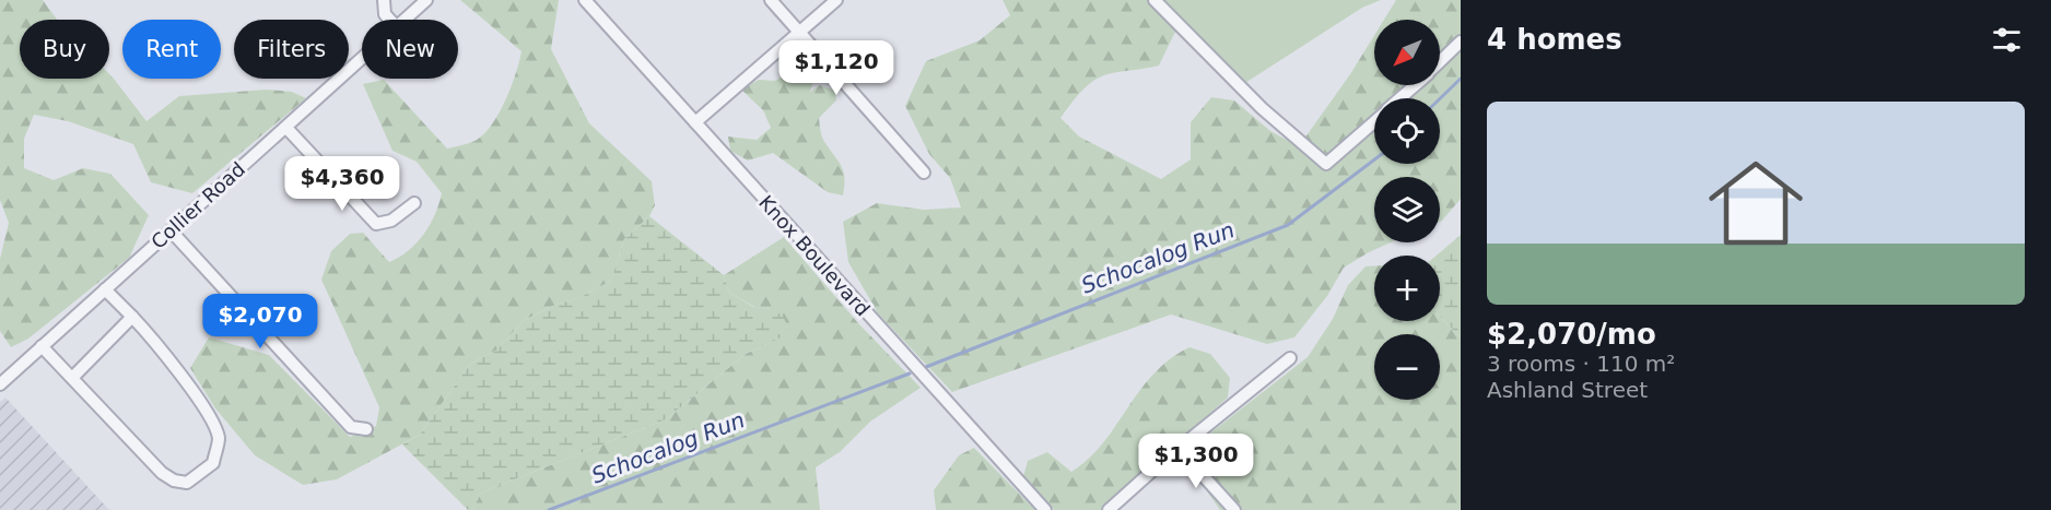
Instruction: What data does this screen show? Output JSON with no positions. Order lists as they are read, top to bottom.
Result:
{
  "streets": {
    "street": ["Collier Road", "Knox Boulevard"]
  },
  "water": ["Schocalog Run"],
  "north": "bottom left",
  "page": {
    "heading": "4 homes",
    "map_buttons": ["+", "−"],
    "chip": [
      "Buy",
      "Rent",
      "Filters",
      "New"
    ],
    "price": [
      "$1,120",
      "$4,360",
      "$2,070",
      "$1,300"
    ],
    "list": [
      {
        "name": "$2,070/mo",
        "note": "3 rooms · 110 m² · Ashland Street"
      }
    ]
  }
}
